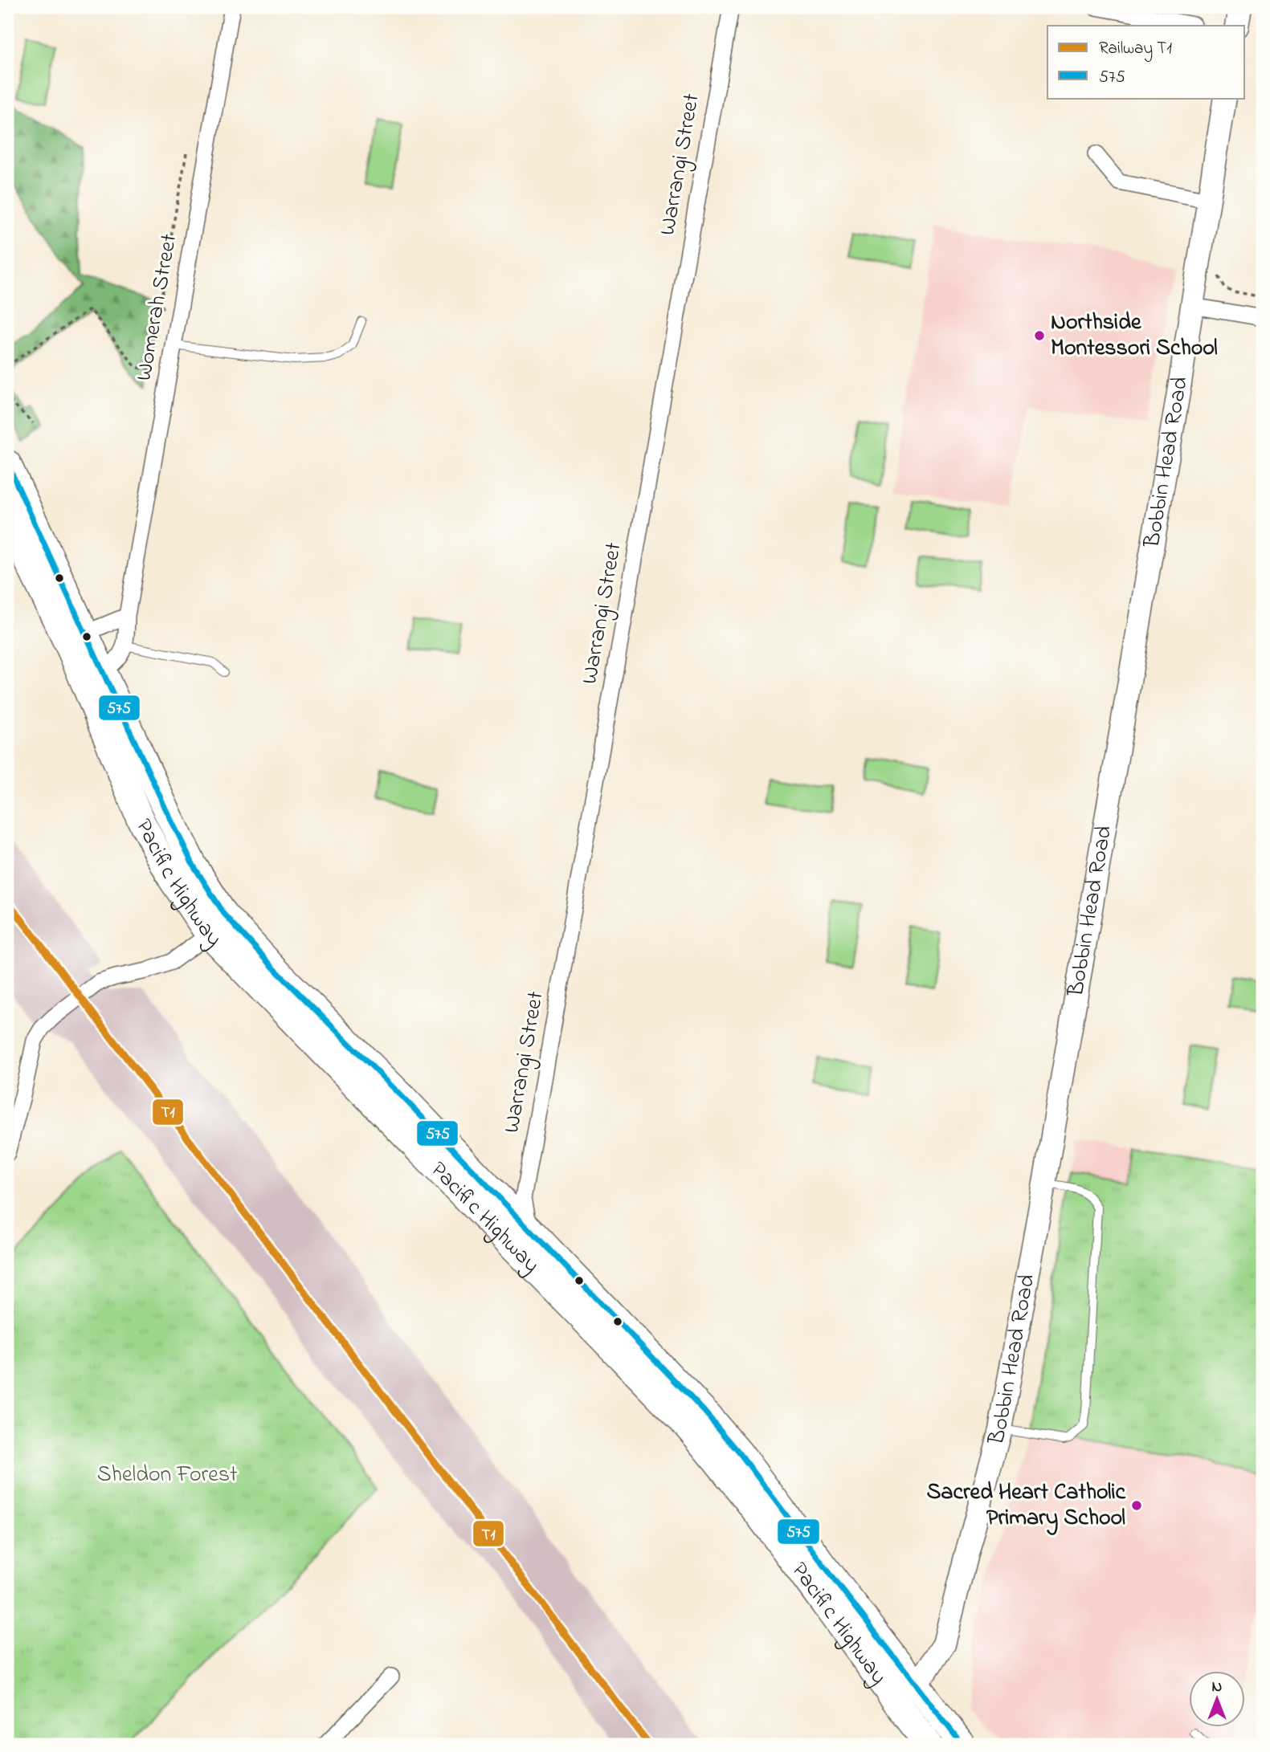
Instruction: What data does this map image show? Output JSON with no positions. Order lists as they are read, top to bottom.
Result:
{
  "streets": {
    "highway": ["Pacific Highway"],
    "main road": ["Bobbin Head Road"],
    "street": ["Warrangi Street", "Womerah Street"]
  },
  "crossings": [
    ["Warrangi Street", "Pacific Highway"],
    ["Bobbin Head Road", "Pacific Highway"]
  ],
  "parks": ["Sheldon Forest"],
  "places": ["Northside Montessori School", "Sacred Heart Catholic Primary School"],
  "lines": ["transit line 575", "rail line T1"],
  "legend": ["Railway T1", "575"],
  "north": "top"
}
